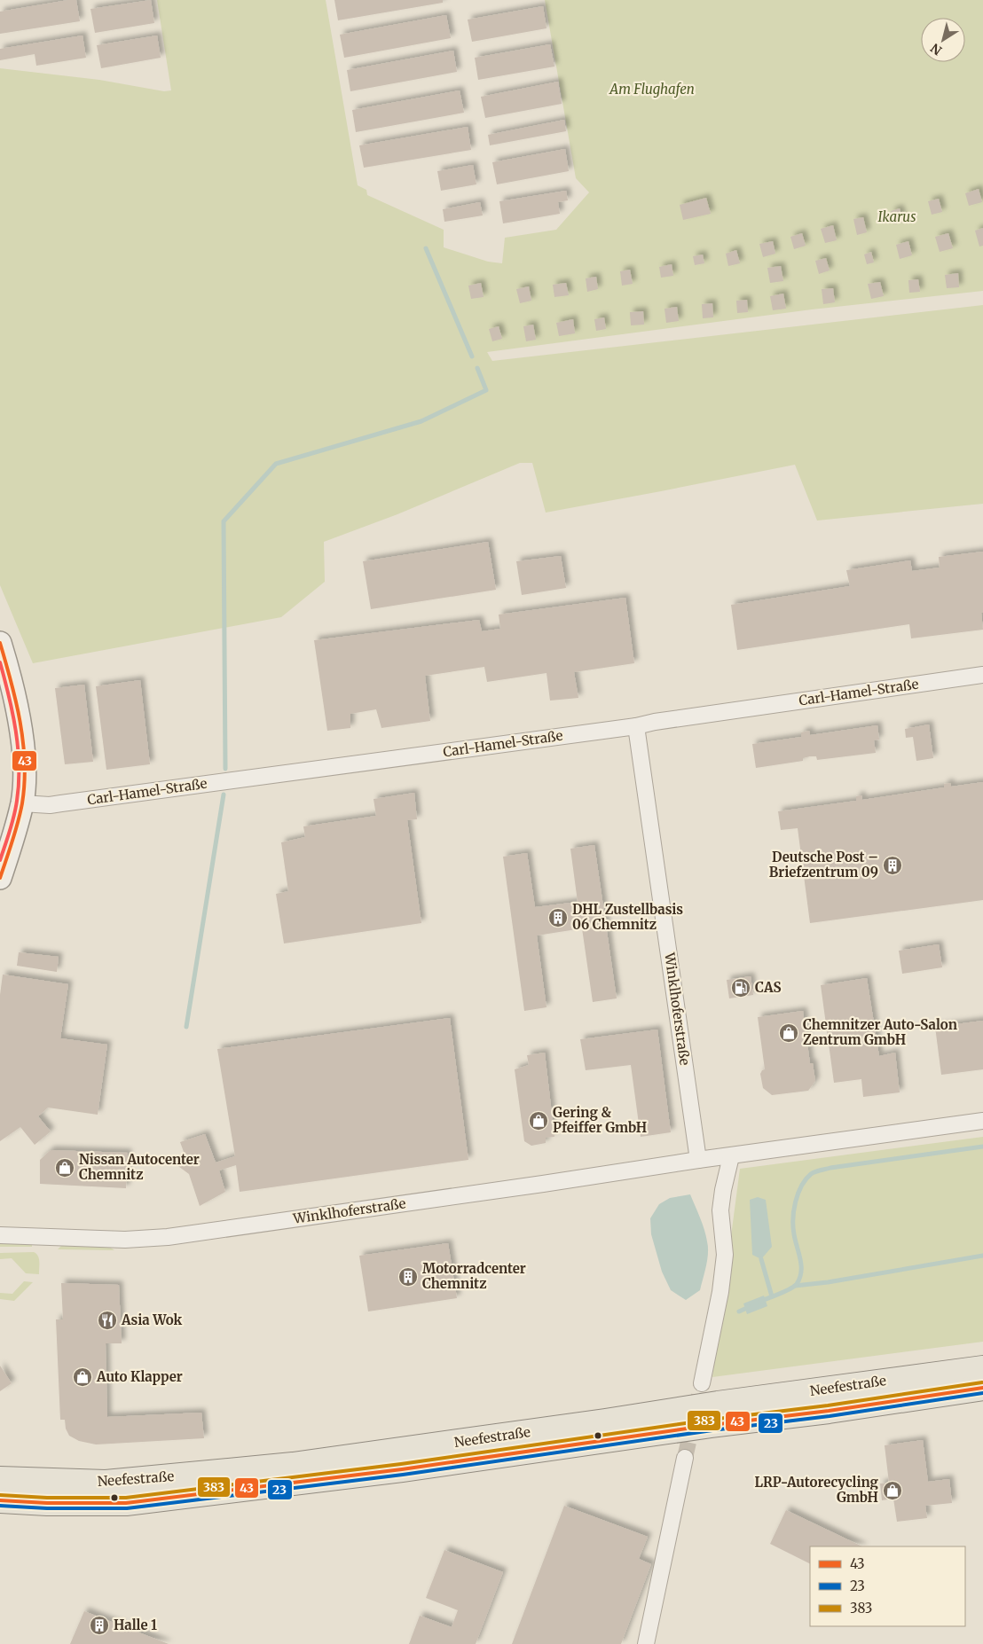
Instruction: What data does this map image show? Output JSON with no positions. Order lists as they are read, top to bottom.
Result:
{
  "streets": {
    "main road": ["Neefestraße"],
    "street": ["Carl-Hamel-Straße", "Winklhoferstraße"]
  },
  "crossings": [
    ["Carl-Hamel-Straße", "Winklhoferstraße"]
  ],
  "parks": ["Am Flughafen", "Ikarus"],
  "places": {
    "building": [
      "Deutsche Post – Briefzentrum 09",
      "DHL Zustellbasis 06 Chemnitz",
      "Motorradcenter Chemnitz",
      "Halle 1"
    ],
    "fuel station": ["CAS"],
    "shop": [
      "Chemnitzer Auto-Salon Zentrum GmbH",
      "Gering & Pfeiffer GmbH",
      "Nissan Autocenter Chemnitz",
      "Auto Klapper",
      "LRP-Autorecycling GmbH"
    ],
    "restaurant": ["Asia Wok"]
  },
  "lines": ["transit line 43", "transit line 383", "transit line 23"],
  "legend": ["43", "23", "383"],
  "north": "bottom left"
}
